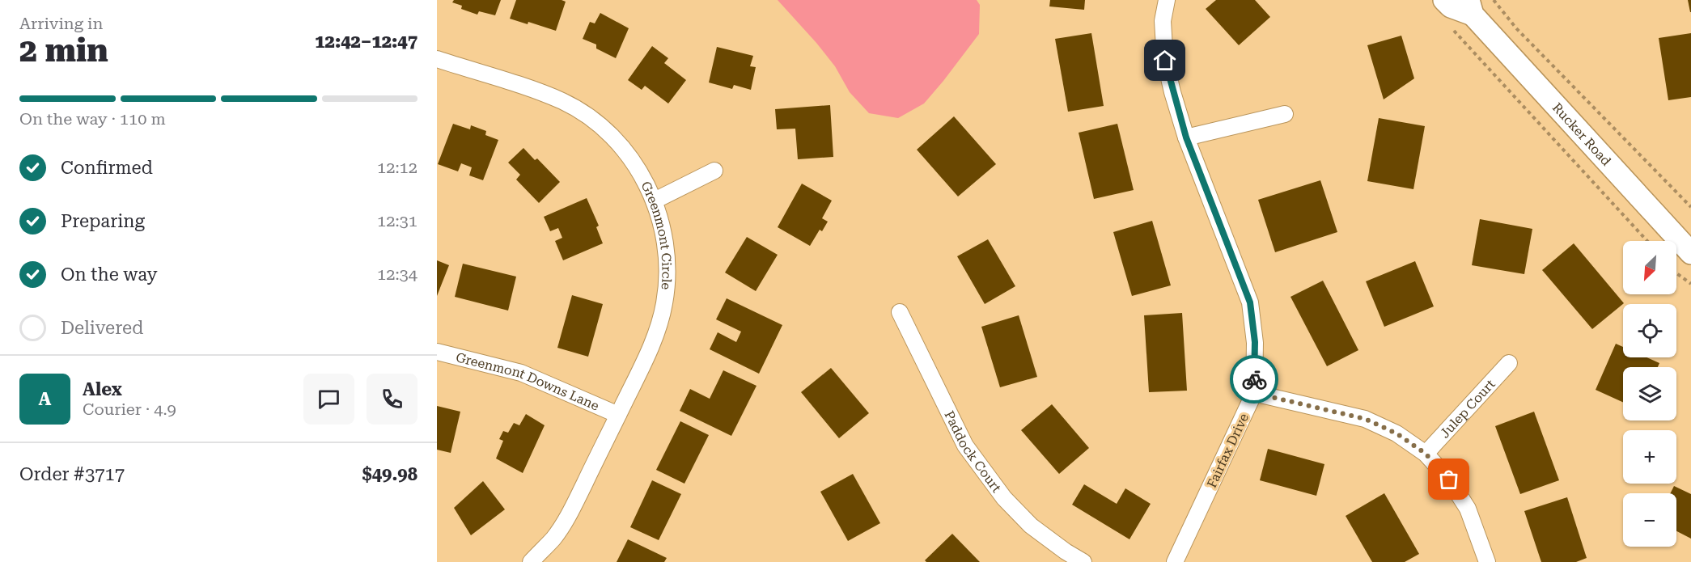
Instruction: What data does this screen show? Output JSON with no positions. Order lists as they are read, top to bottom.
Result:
{
  "streets": {
    "main road": ["Rucker Road"],
    "street": [
      "Greenmont Circle",
      "Greenmont Downs Lane",
      "Julep Court",
      "Fairfax Drive",
      "Paddock Court"
    ]
  },
  "crossings": [
    ["Greenmont Circle", "Greenmont Downs Lane"]
  ],
  "north": "bottom left",
  "page": {
    "heading": ["2 min", "Arriving in", "12:42–12:47"],
    "panel": [
      "Alex",
      "Courier · 4.9",
      "Order #3717",
      "$49.98"
    ],
    "bar": "On the way · 110 m",
    "list": [
      ["Confirmed", "12:12"],
      ["Preparing", "12:31"],
      ["On the way", "12:34"],
      "Delivered"
    ],
    "map_buttons": ["+", "−"],
    "round": "A"
  }
}
